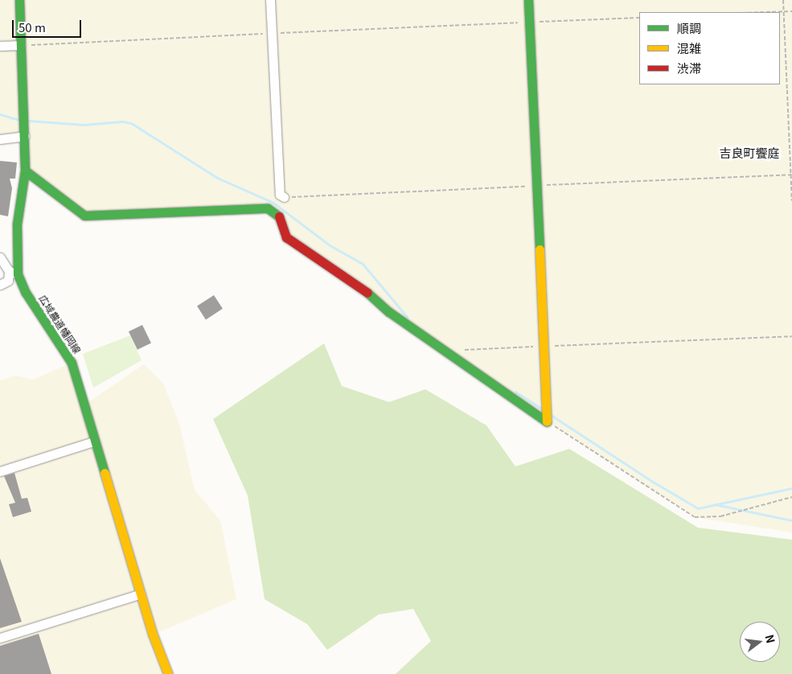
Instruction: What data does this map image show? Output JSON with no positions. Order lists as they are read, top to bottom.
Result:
{
  "streets": {
    "street": ["広域農道幡岡線"]
  },
  "districts": ["吉良町饗庭"],
  "legend": ["順調", "混雑", "渋滞"],
  "scale_bar": "50 m",
  "north": "right"
}
